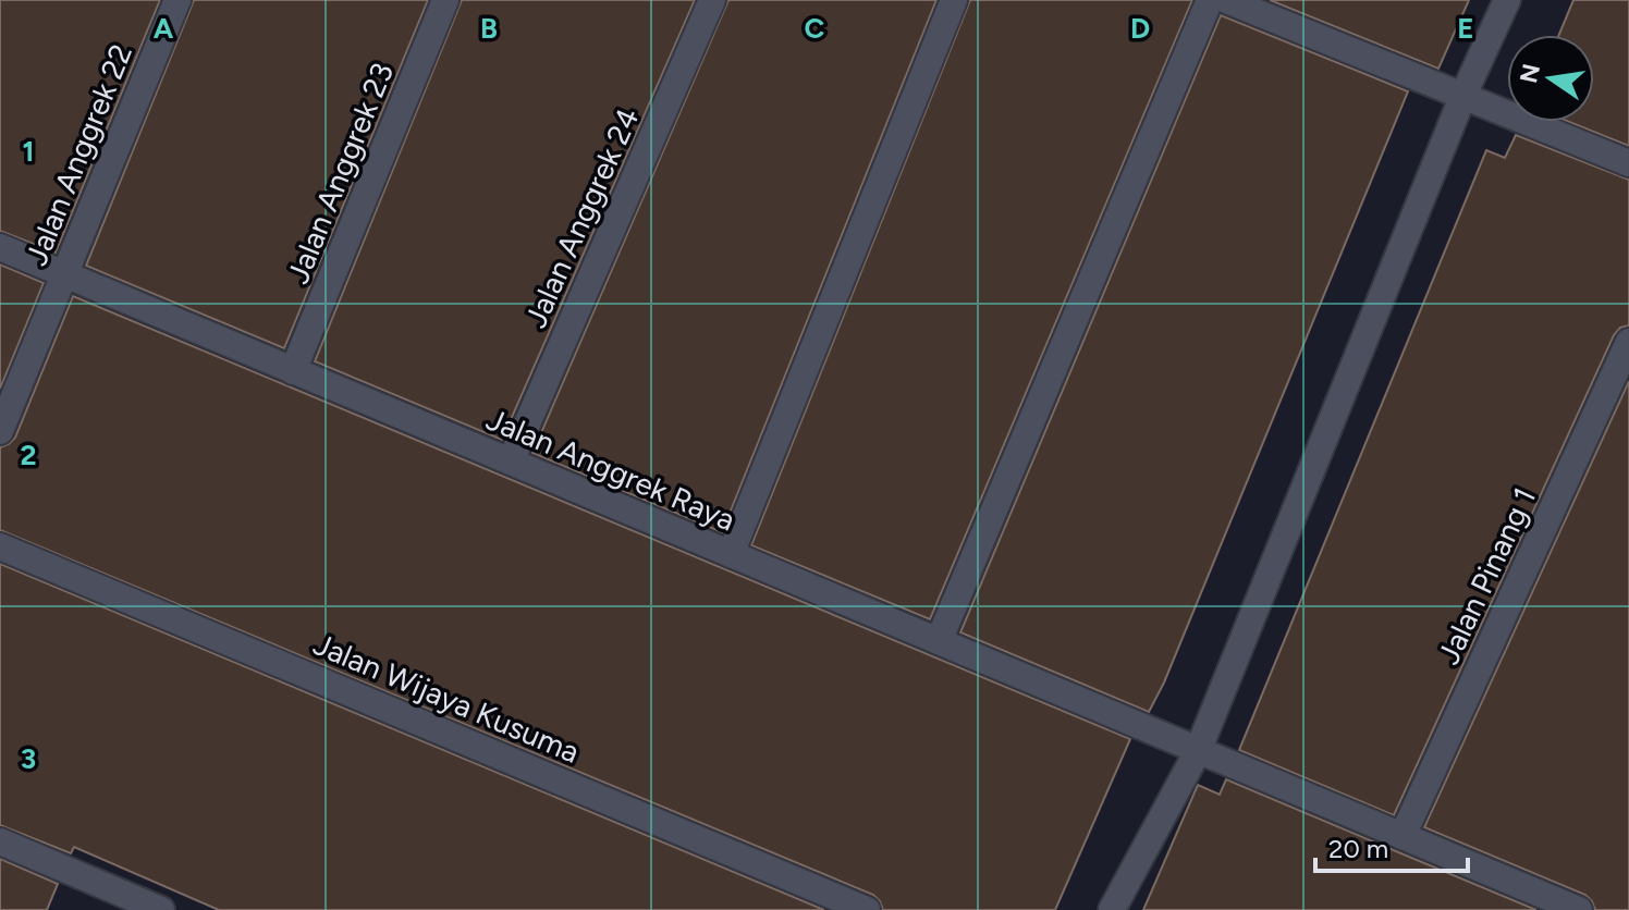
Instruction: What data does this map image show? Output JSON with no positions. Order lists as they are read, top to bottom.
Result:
{
  "streets": {
    "street": [
      "Jalan Anggrek 22",
      "Jalan Anggrek 23",
      "Jalan Anggrek 24",
      "Jalan Anggrek Raya",
      "Jalan Pinang 1",
      "Jalan Wijaya Kusuma"
    ]
  },
  "crossings": [
    ["Jalan Anggrek 22", "Jalan Anggrek Raya"],
    ["Jalan Anggrek 23", "Jalan Anggrek Raya"],
    ["Jalan Anggrek 24", "Jalan Anggrek Raya"],
    ["Jalan Anggrek Raya", "Jalan Pinang 1"]
  ],
  "scale_bar": "20 m",
  "north": "left",
  "grid": {
    "columns": [
      "A",
      "B",
      "C",
      "D",
      "E"
    ],
    "rows": ["1", "2", "3"]
  }
}
